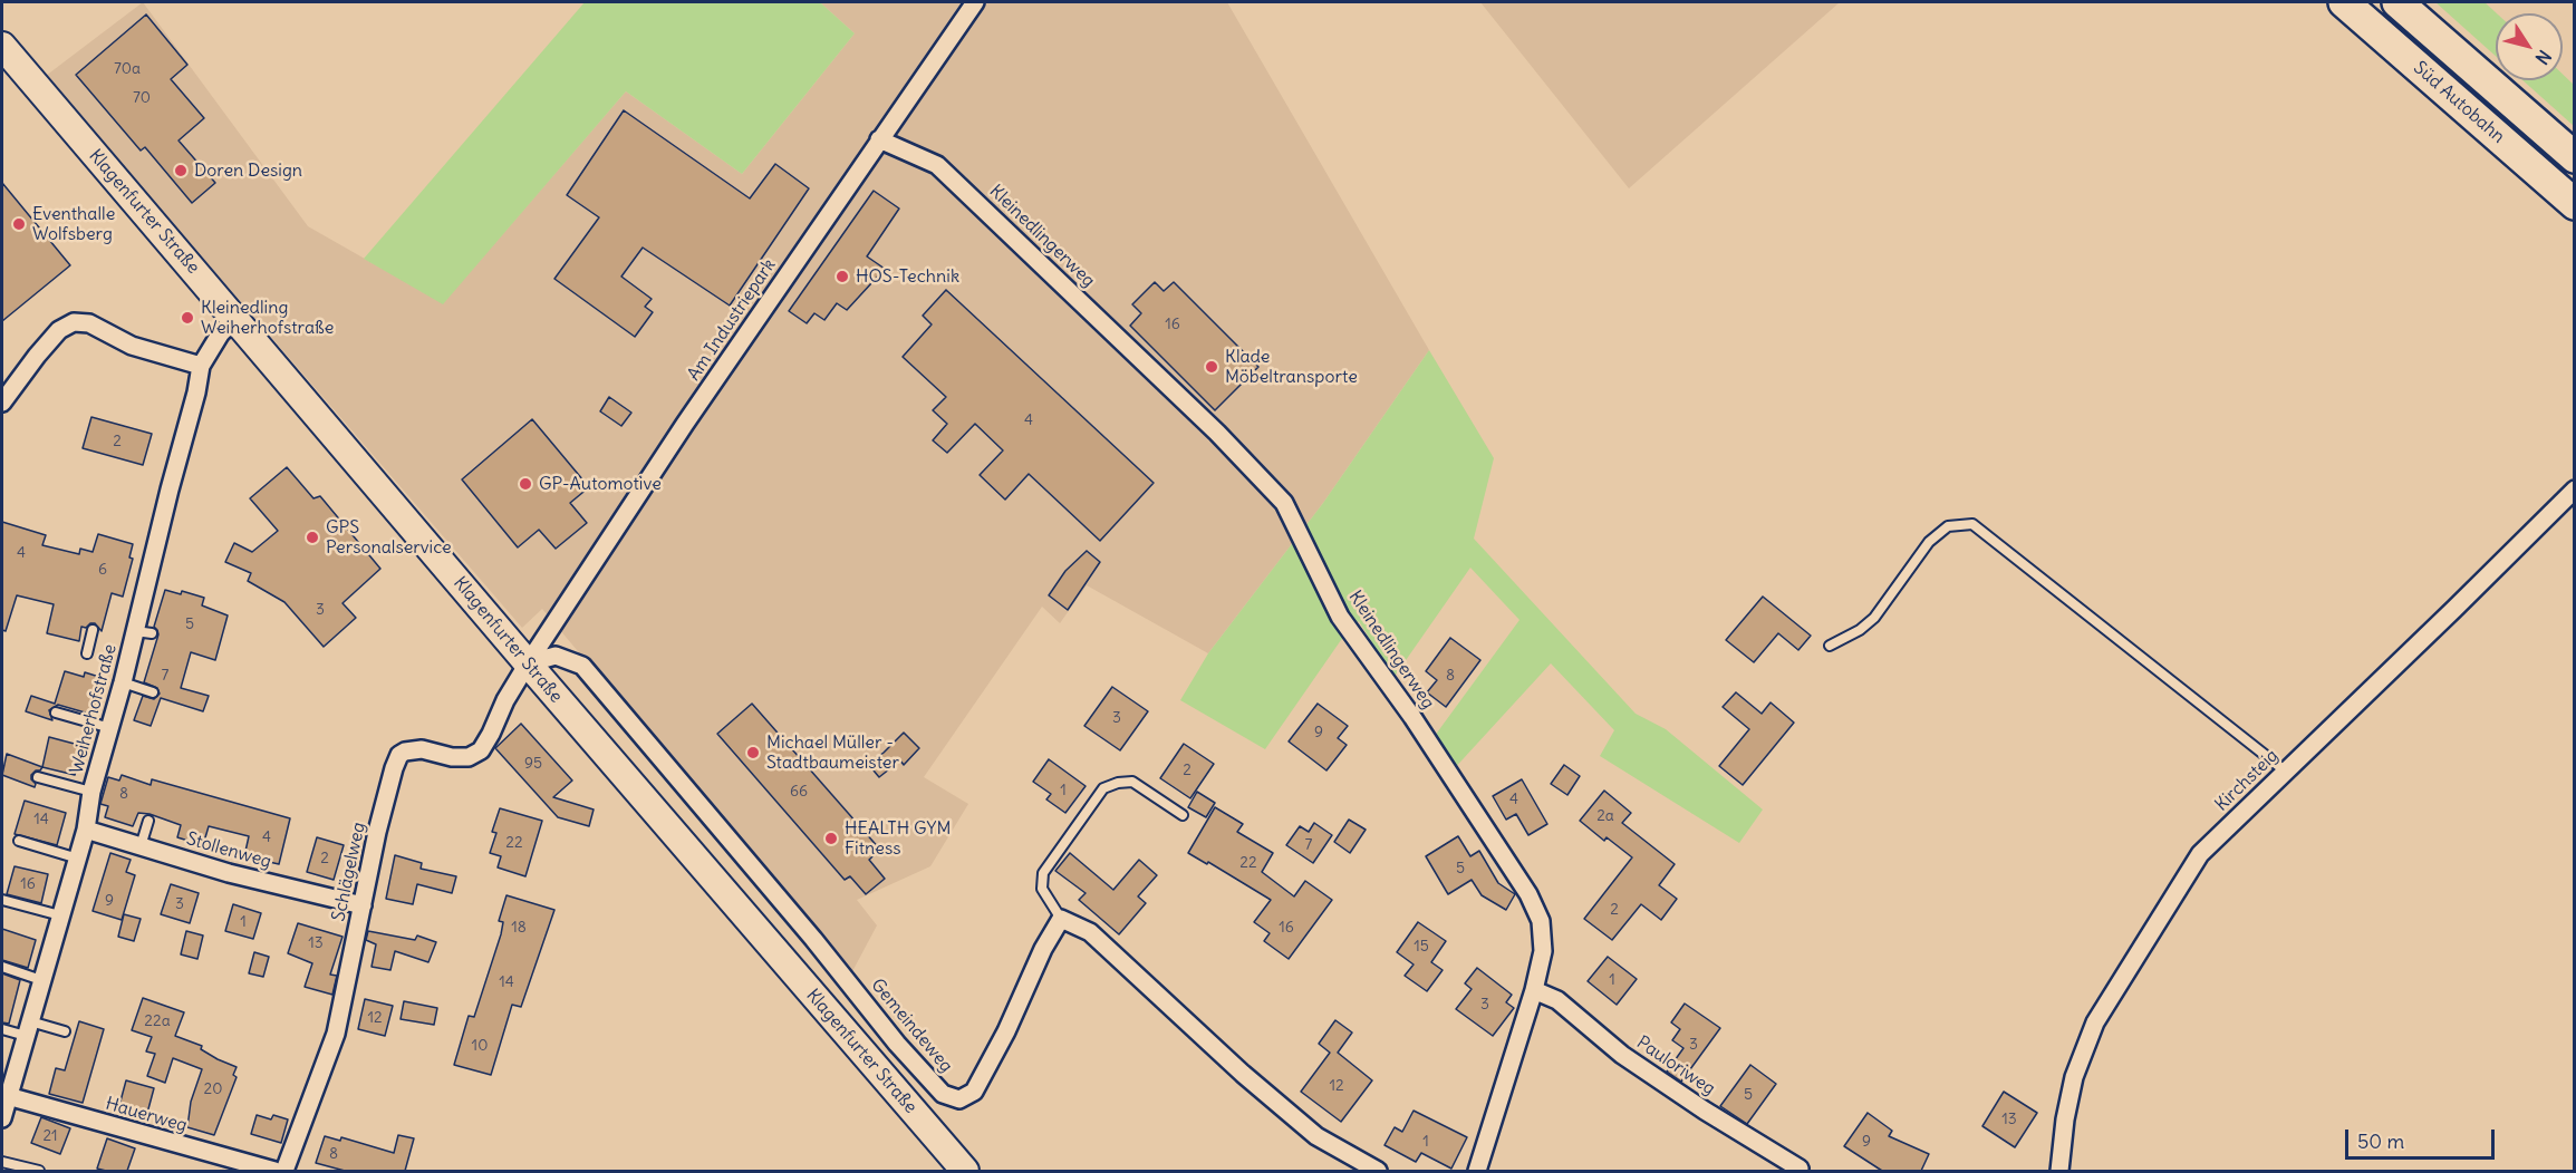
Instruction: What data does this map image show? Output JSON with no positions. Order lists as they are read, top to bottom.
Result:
{
  "streets": {
    "highway": ["Süd Autobahn"],
    "main road": ["Klagenfurter Straße"],
    "street": [
      "Kleinedlingerweg",
      "Am Industriepark",
      "Weiherhofstraße",
      "Kirchsteig",
      "Stollenweg",
      "Schlägelweg",
      "Gemeindeweg",
      "Pauloriweg",
      "Hauerweg"
    ]
  },
  "crossings": [
    ["Klagenfurter Straße", "Am Industriepark"],
    ["Klagenfurter Straße", "Weiherhofstraße"],
    ["Klagenfurter Straße", "Schlägelweg"],
    ["Klagenfurter Straße", "Gemeindeweg"],
    ["Kleinedlingerweg", "Am Industriepark"],
    ["Kleinedlingerweg", "Pauloriweg"],
    ["Am Industriepark", "Schlägelweg"],
    ["Am Industriepark", "Gemeindeweg"],
    ["Weiherhofstraße", "Stollenweg"],
    ["Weiherhofstraße", "Hauerweg"],
    ["Stollenweg", "Schlägelweg"],
    ["Schlägelweg", "Gemeindeweg"]
  ],
  "places": [
    "Doren Design",
    "Eventhalle Wolfsberg",
    "HOS-Technik",
    "Kleinedling Weiherhofstraße",
    "Klade Möbeltransporte",
    "GP-Automotive",
    "GPS Personalservice",
    "Michael Müller - Stadtbaumeister",
    "HEALTH GYM Fitness"
  ],
  "house_numbers": [
    "70a",
    "70",
    "16",
    "4",
    "2",
    "4",
    "6",
    "3",
    "5",
    "7",
    "8",
    "3",
    "9",
    "95",
    "2",
    "1",
    "66",
    "8",
    "4",
    "2a",
    "14",
    "4",
    "22",
    "7",
    "2",
    "22",
    "5",
    "16",
    "9",
    "3",
    "2",
    "1",
    "18",
    "16",
    "13",
    "15",
    "1",
    "14",
    "3",
    "12",
    "22a",
    "3",
    "10",
    "12",
    "20",
    "5",
    "13",
    "21",
    "1",
    "9",
    "8"
  ],
  "scale_bar": "50 m",
  "north": "bottom right"
}
